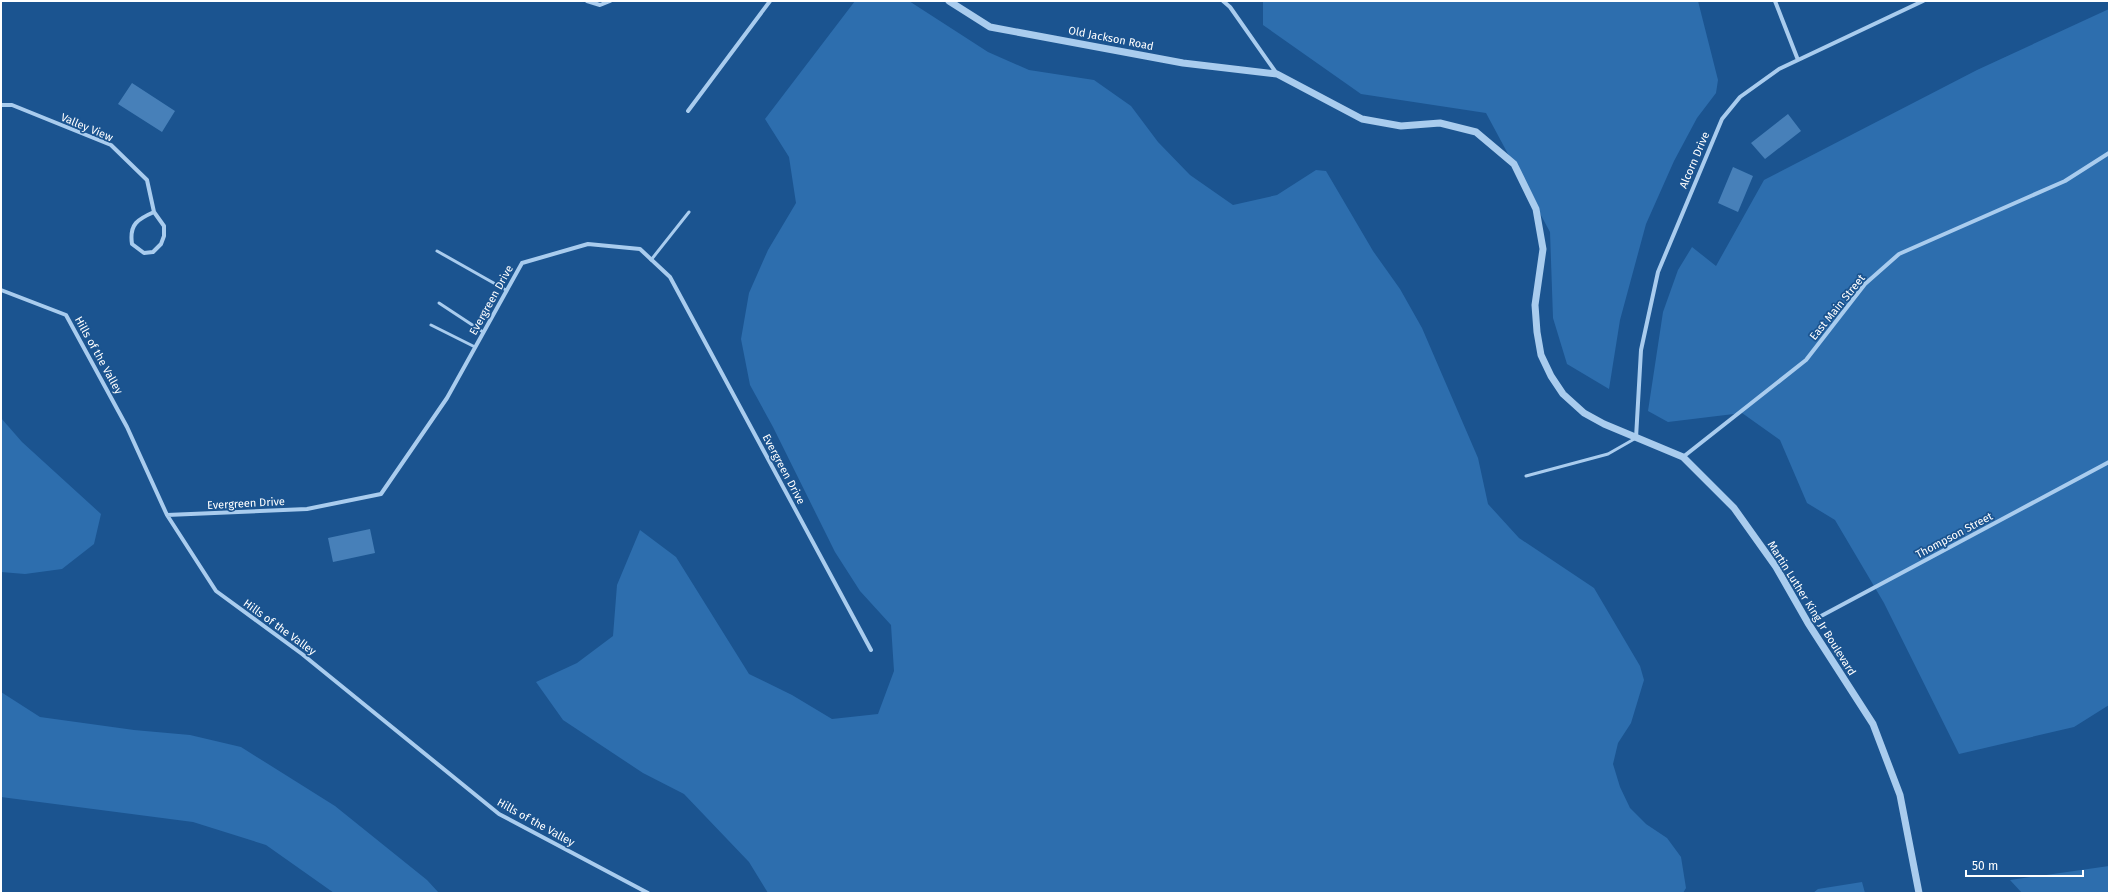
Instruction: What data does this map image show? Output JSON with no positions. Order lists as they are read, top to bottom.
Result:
{
  "streets": {
    "street": [
      "Old Jackson Road",
      "Valley View",
      "Alcorn Drive",
      "Evergreen Drive",
      "East Main Street",
      "Hills of the Valley",
      "Thompson Street",
      "Martin Luther King Jr Boulevard"
    ]
  },
  "crossings": [
    ["Old Jackson Road", "Martin Luther King Jr Boulevard"],
    ["Alcorn Drive", "Martin Luther King Jr Boulevard"],
    ["Evergreen Drive", "Hills of the Valley"],
    ["East Main Street", "Martin Luther King Jr Boulevard"],
    ["Thompson Street", "Martin Luther King Jr Boulevard"]
  ],
  "scale_bar": "50 m"
}
